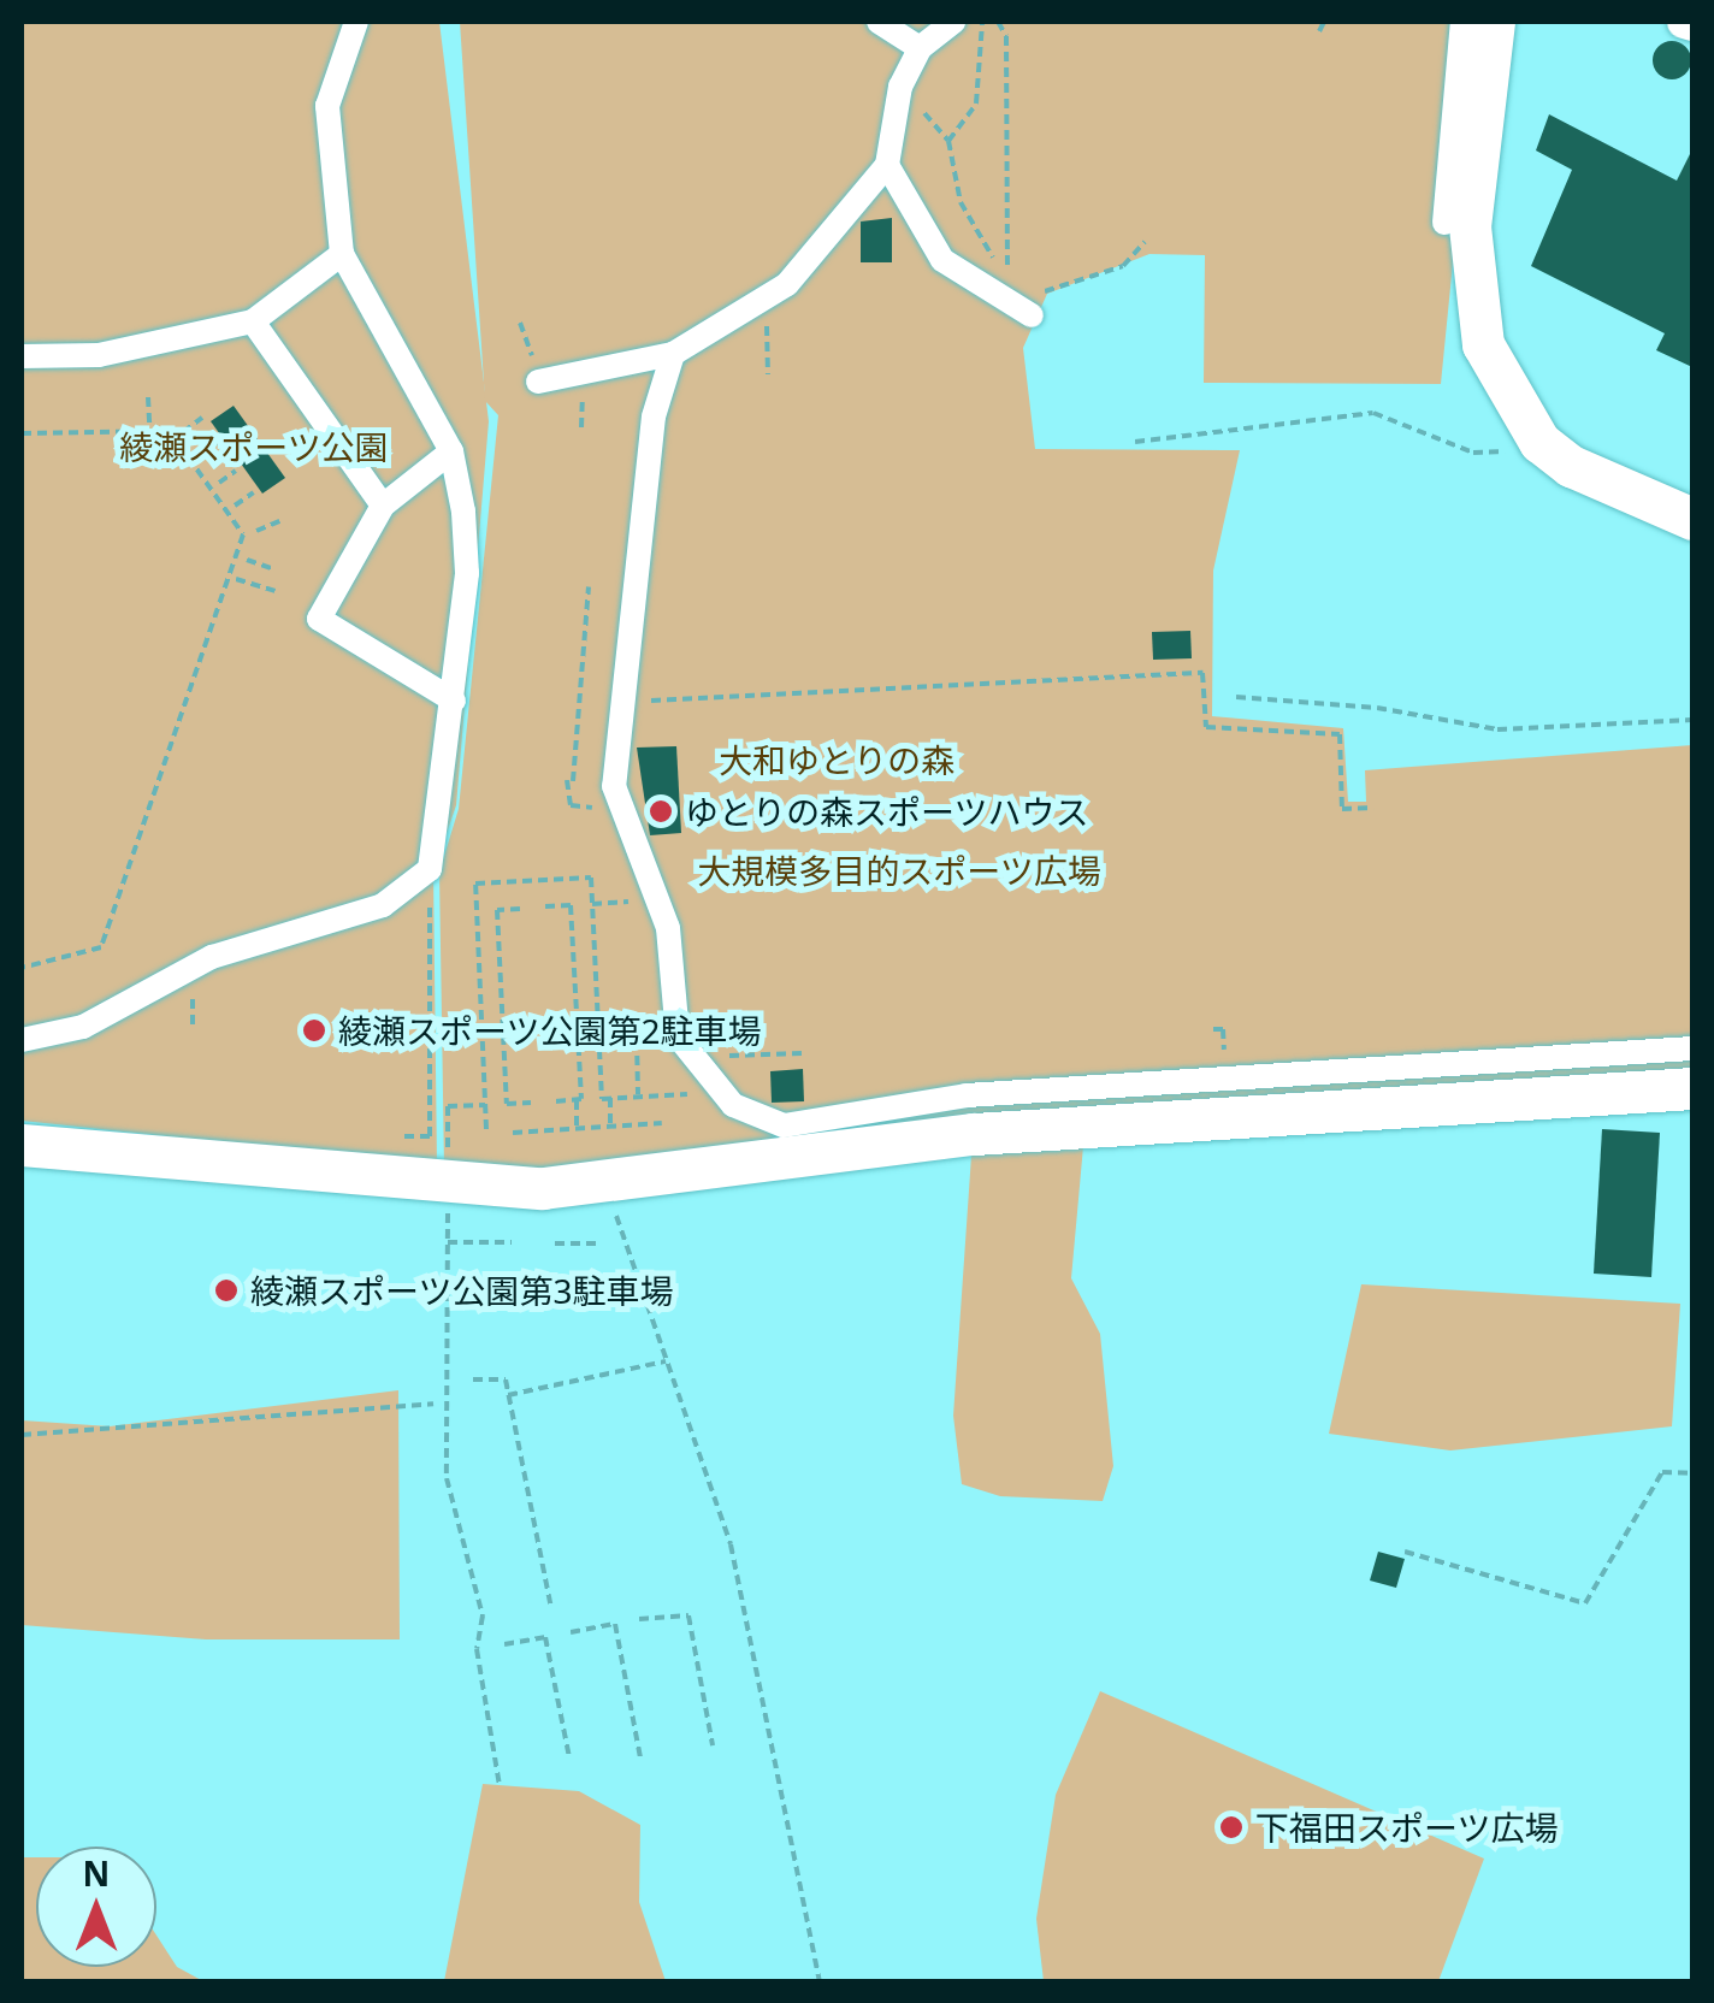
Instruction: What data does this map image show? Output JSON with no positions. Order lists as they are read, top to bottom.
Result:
{
  "parks": ["綾瀬スポーツ公園", "大和ゆとりの森", "大規模多目的スポーツ広場"],
  "places": [
    "ゆとりの森スポーツハウス",
    "綾瀬スポーツ公園第2駐車場",
    "綾瀬スポーツ公園第3駐車場",
    "下福田スポーツ広場"
  ],
  "north": "top"
}
